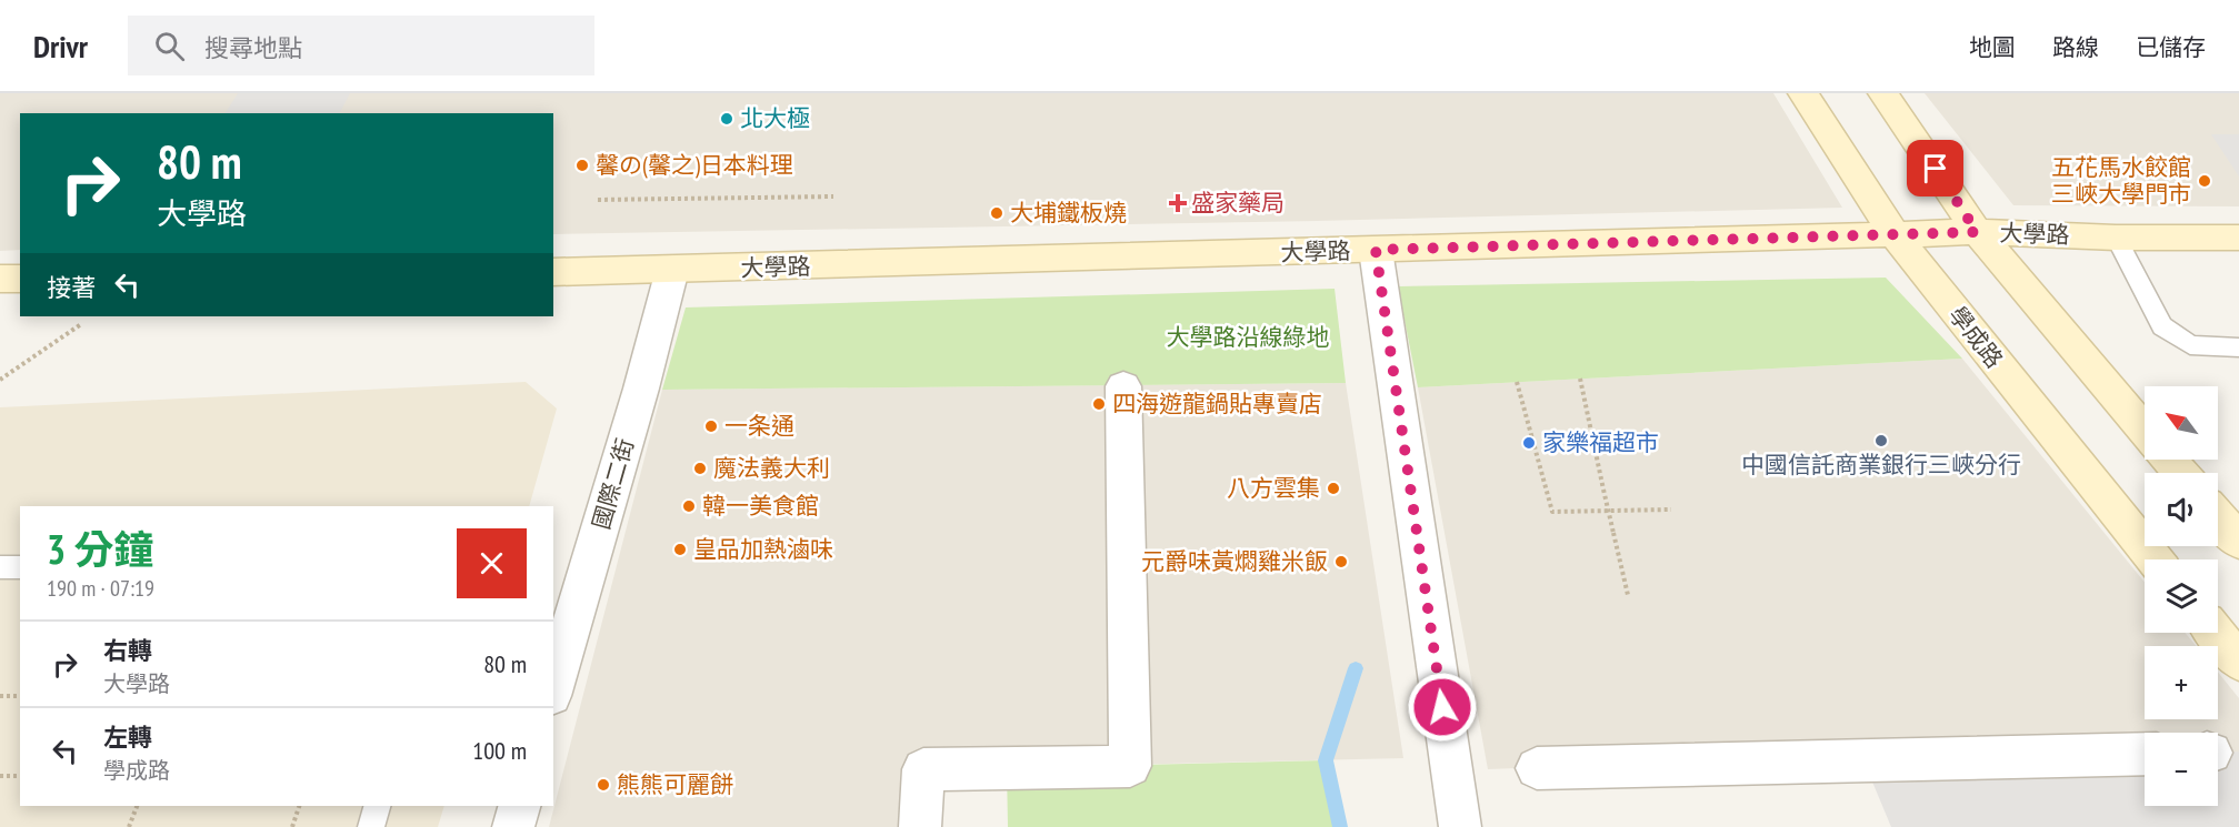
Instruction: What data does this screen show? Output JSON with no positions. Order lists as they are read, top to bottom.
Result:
{
  "streets": {
    "street": ["大學路", "學成路", "國際二街"]
  },
  "crossings": [
    ["大學路", "學成路"],
    ["大學路", "國際二街"]
  ],
  "parks": ["大學路沿線綠地"],
  "places": {
    "other": [
      "北大極",
      "馨の(馨之)日本料理",
      "五花馬水餃館 三峽大學門市",
      "大埔鐵板燒",
      "四海遊龍鍋貼專賣店",
      "一条通",
      "中國信託商業銀行三峽分行",
      "家樂福超市",
      "魔法義大利",
      "八方雲集",
      "韓一美食館",
      "皇品加熱滷味",
      "元爵味黃燜雞米飯",
      "熊熊可麗餅"
    ],
    "health": ["盛家藥局"]
  },
  "north": "top left",
  "page": {
    "header": "Drivr",
    "search": "搜尋地點",
    "nav": ["地圖", "路線", "已儲存"],
    "turn": ["80 m", "大學路"],
    "then": "接著",
    "map_buttons": ["+", "−"],
    "heading": ["3 分鐘", "190 m · 07:19"],
    "list": [
      {
        "name": "右轉",
        "note": "大學路",
        "value": "80 m"
      },
      {
        "name": "左轉",
        "note": "學成路",
        "value": "100 m"
      }
    ]
  }
}
